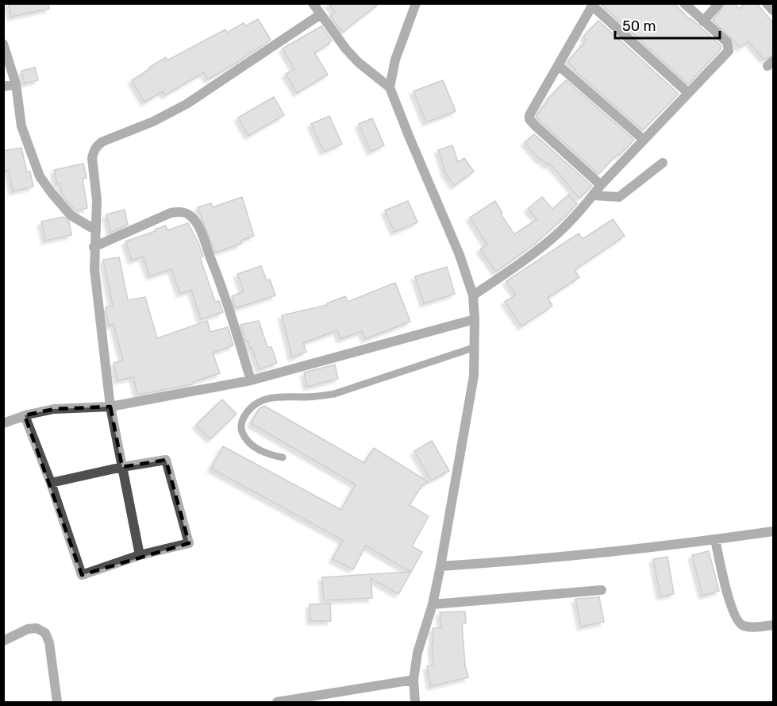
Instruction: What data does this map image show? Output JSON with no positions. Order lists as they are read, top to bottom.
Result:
{
  "scale_bar": "50 m"
}
